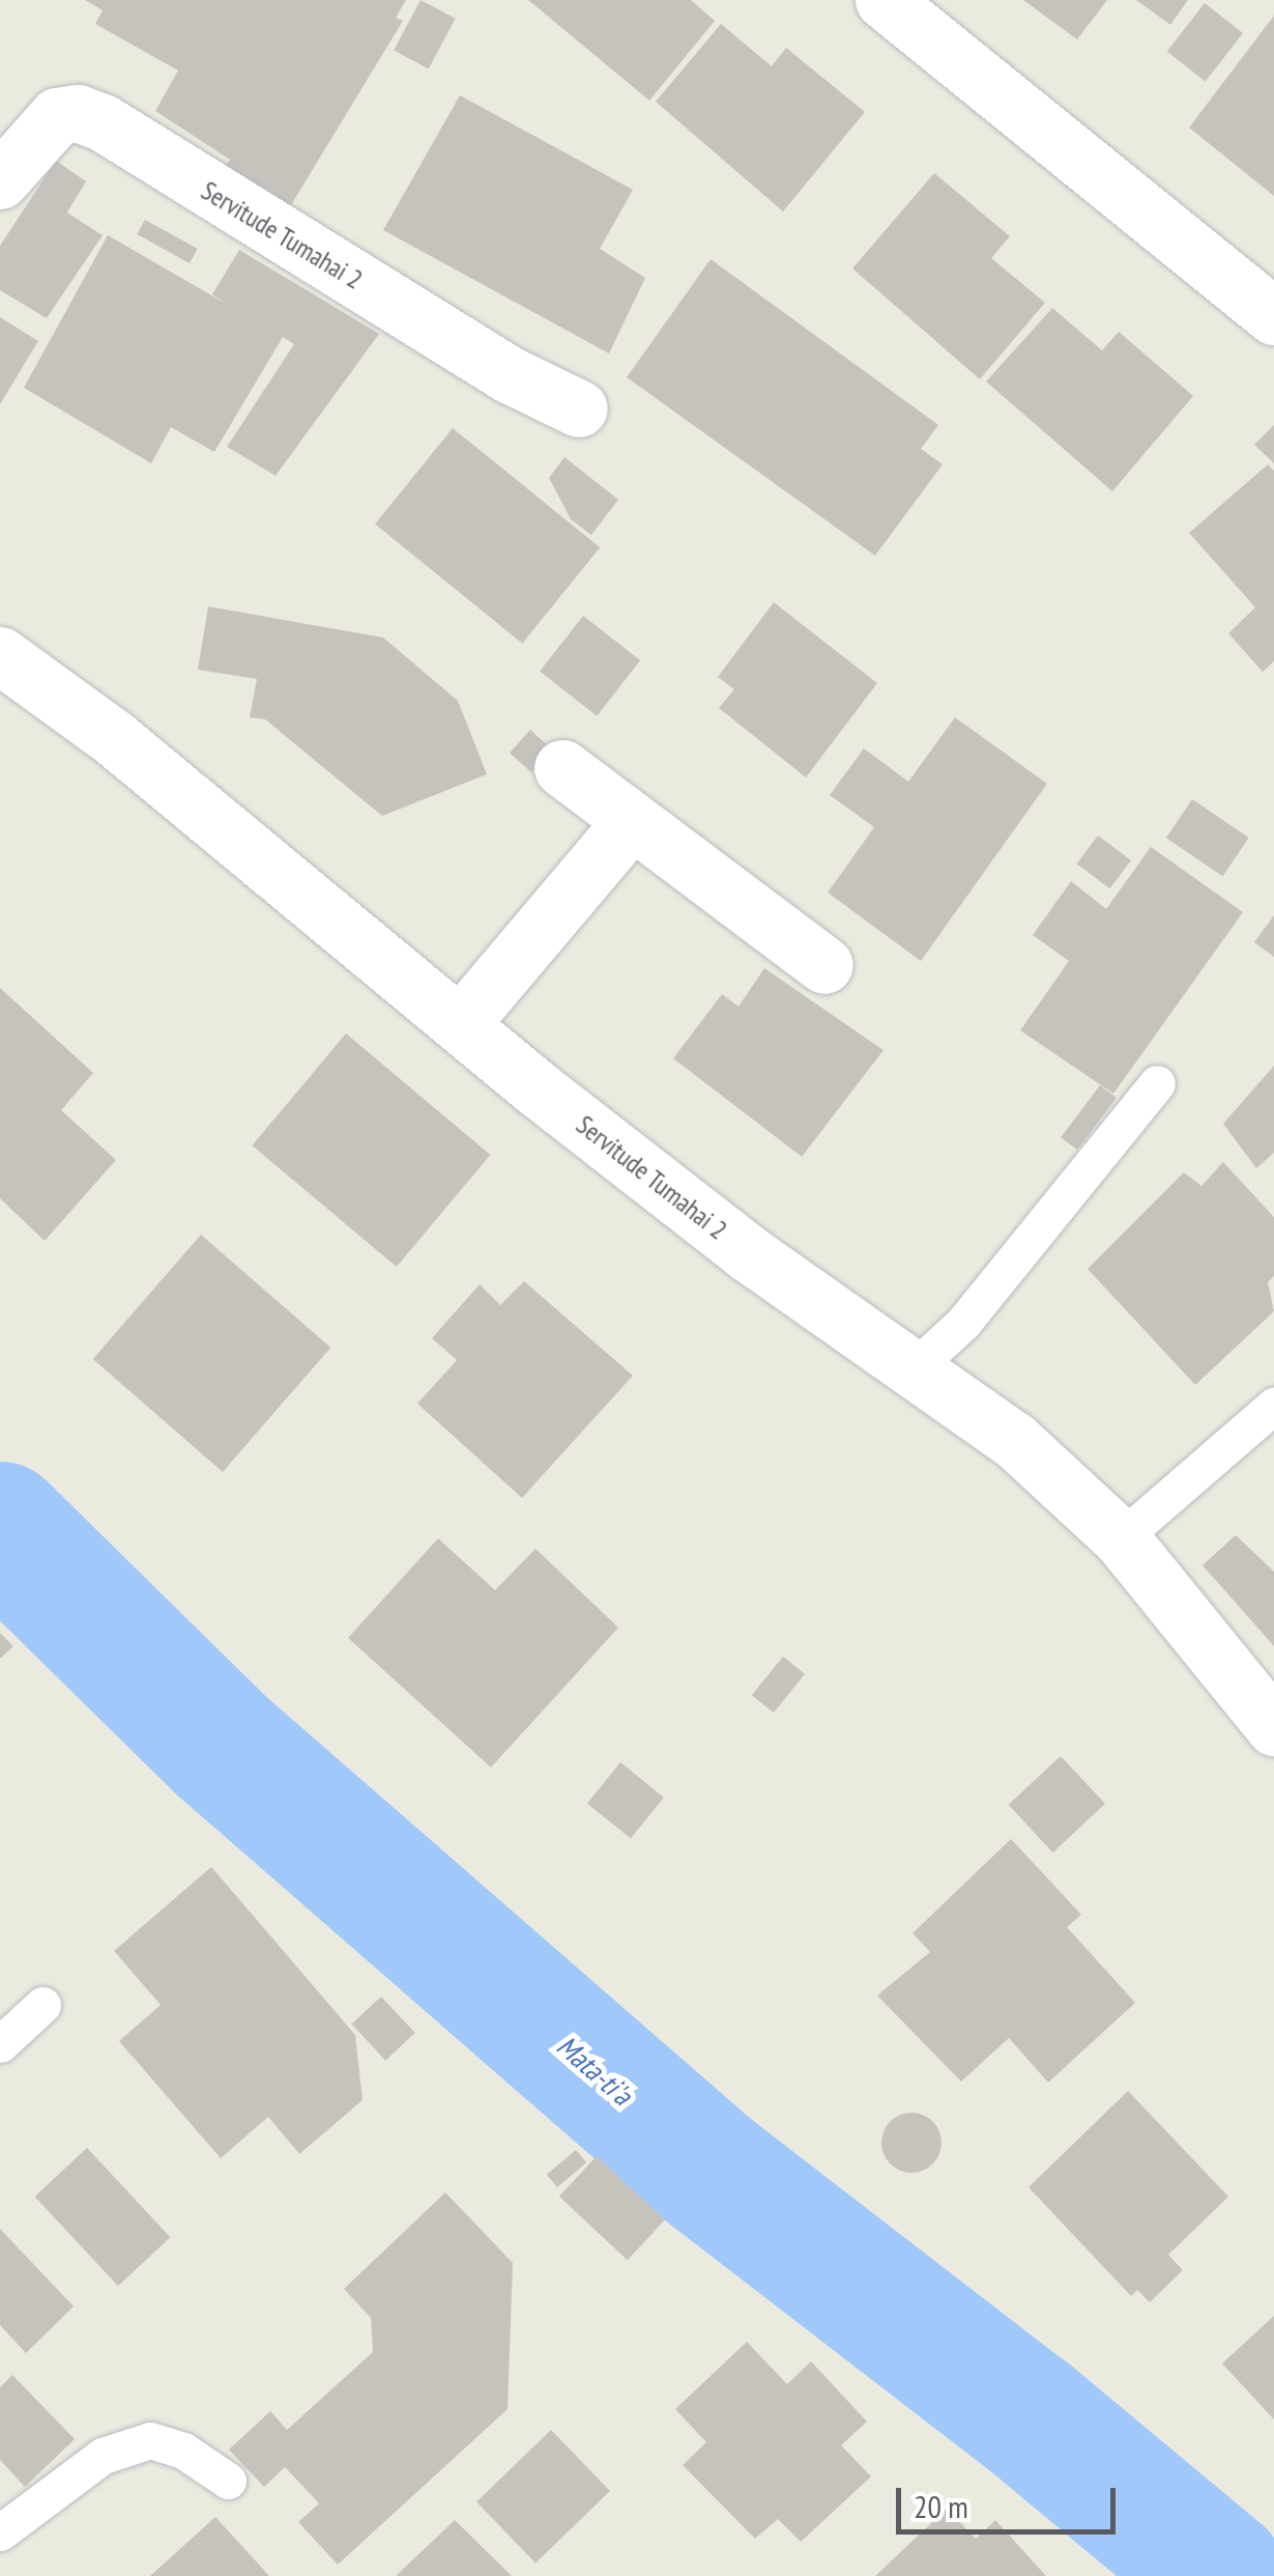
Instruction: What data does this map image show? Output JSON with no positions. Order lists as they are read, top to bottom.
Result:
{
  "streets": {
    "street": ["Servitude Tumahai 2"]
  },
  "water": ["Mata-ti'a"],
  "scale_bar": "20 m"
}
